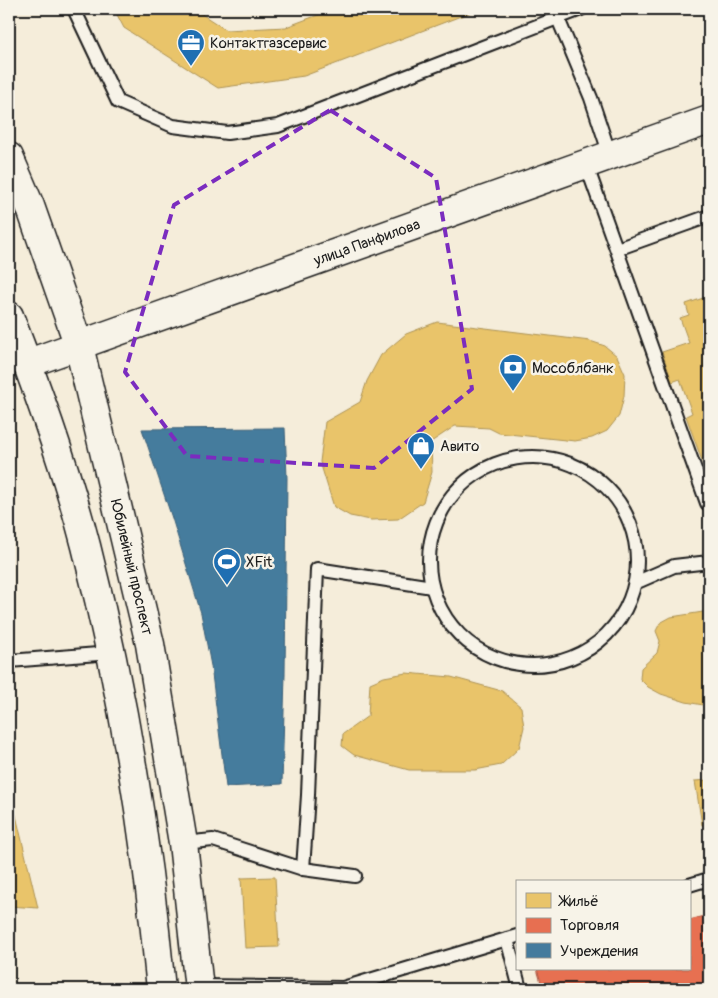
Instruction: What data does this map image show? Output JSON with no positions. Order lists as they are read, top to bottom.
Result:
{
  "streets": {
    "main road": ["улица Панфилова", "Юбилейный проспект"]
  },
  "crossings": [
    ["улица Панфилова", "Юбилейный проспект"]
  ],
  "places": {
    "office": ["Контактгазсервис"],
    "bank": ["Мособлбанк"],
    "shop": ["Авито"],
    "sports": ["XFit"]
  },
  "legend": ["Жильё", "Торговля", "Учреждения"]
}
